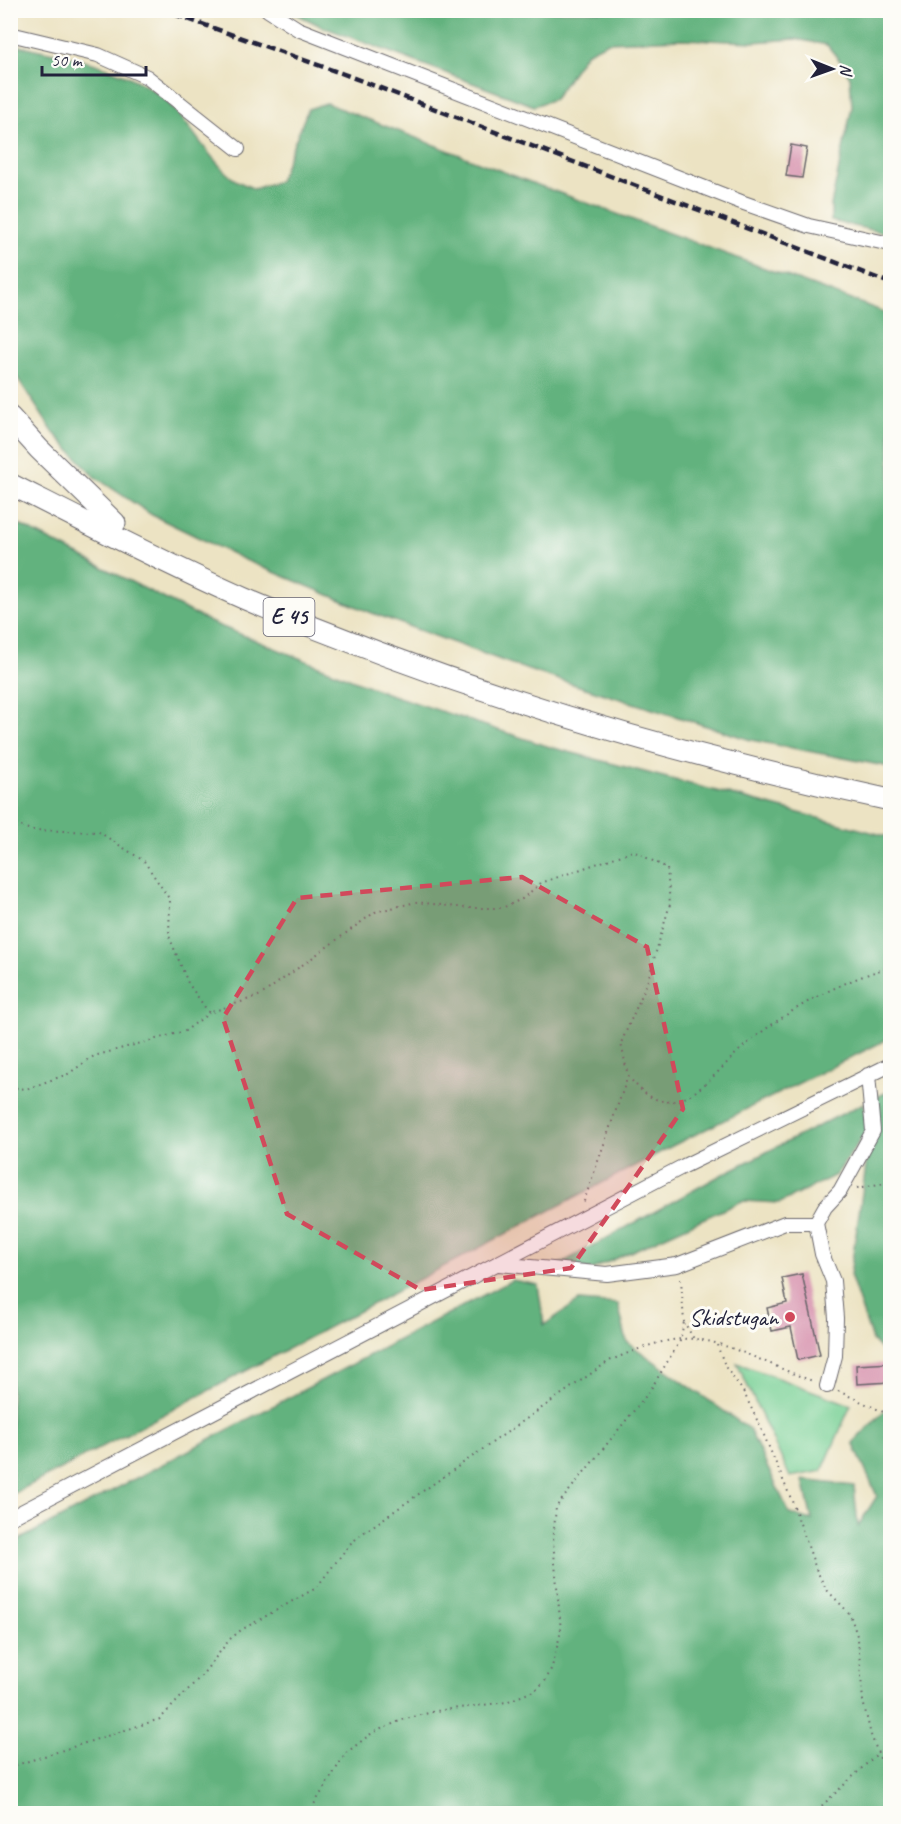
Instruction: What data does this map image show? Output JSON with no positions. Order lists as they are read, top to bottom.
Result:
{
  "streets": {
    "highway": ["E 45"]
  },
  "places": ["Skidstugan"],
  "scale_bar": "50 m",
  "north": "right"
}
